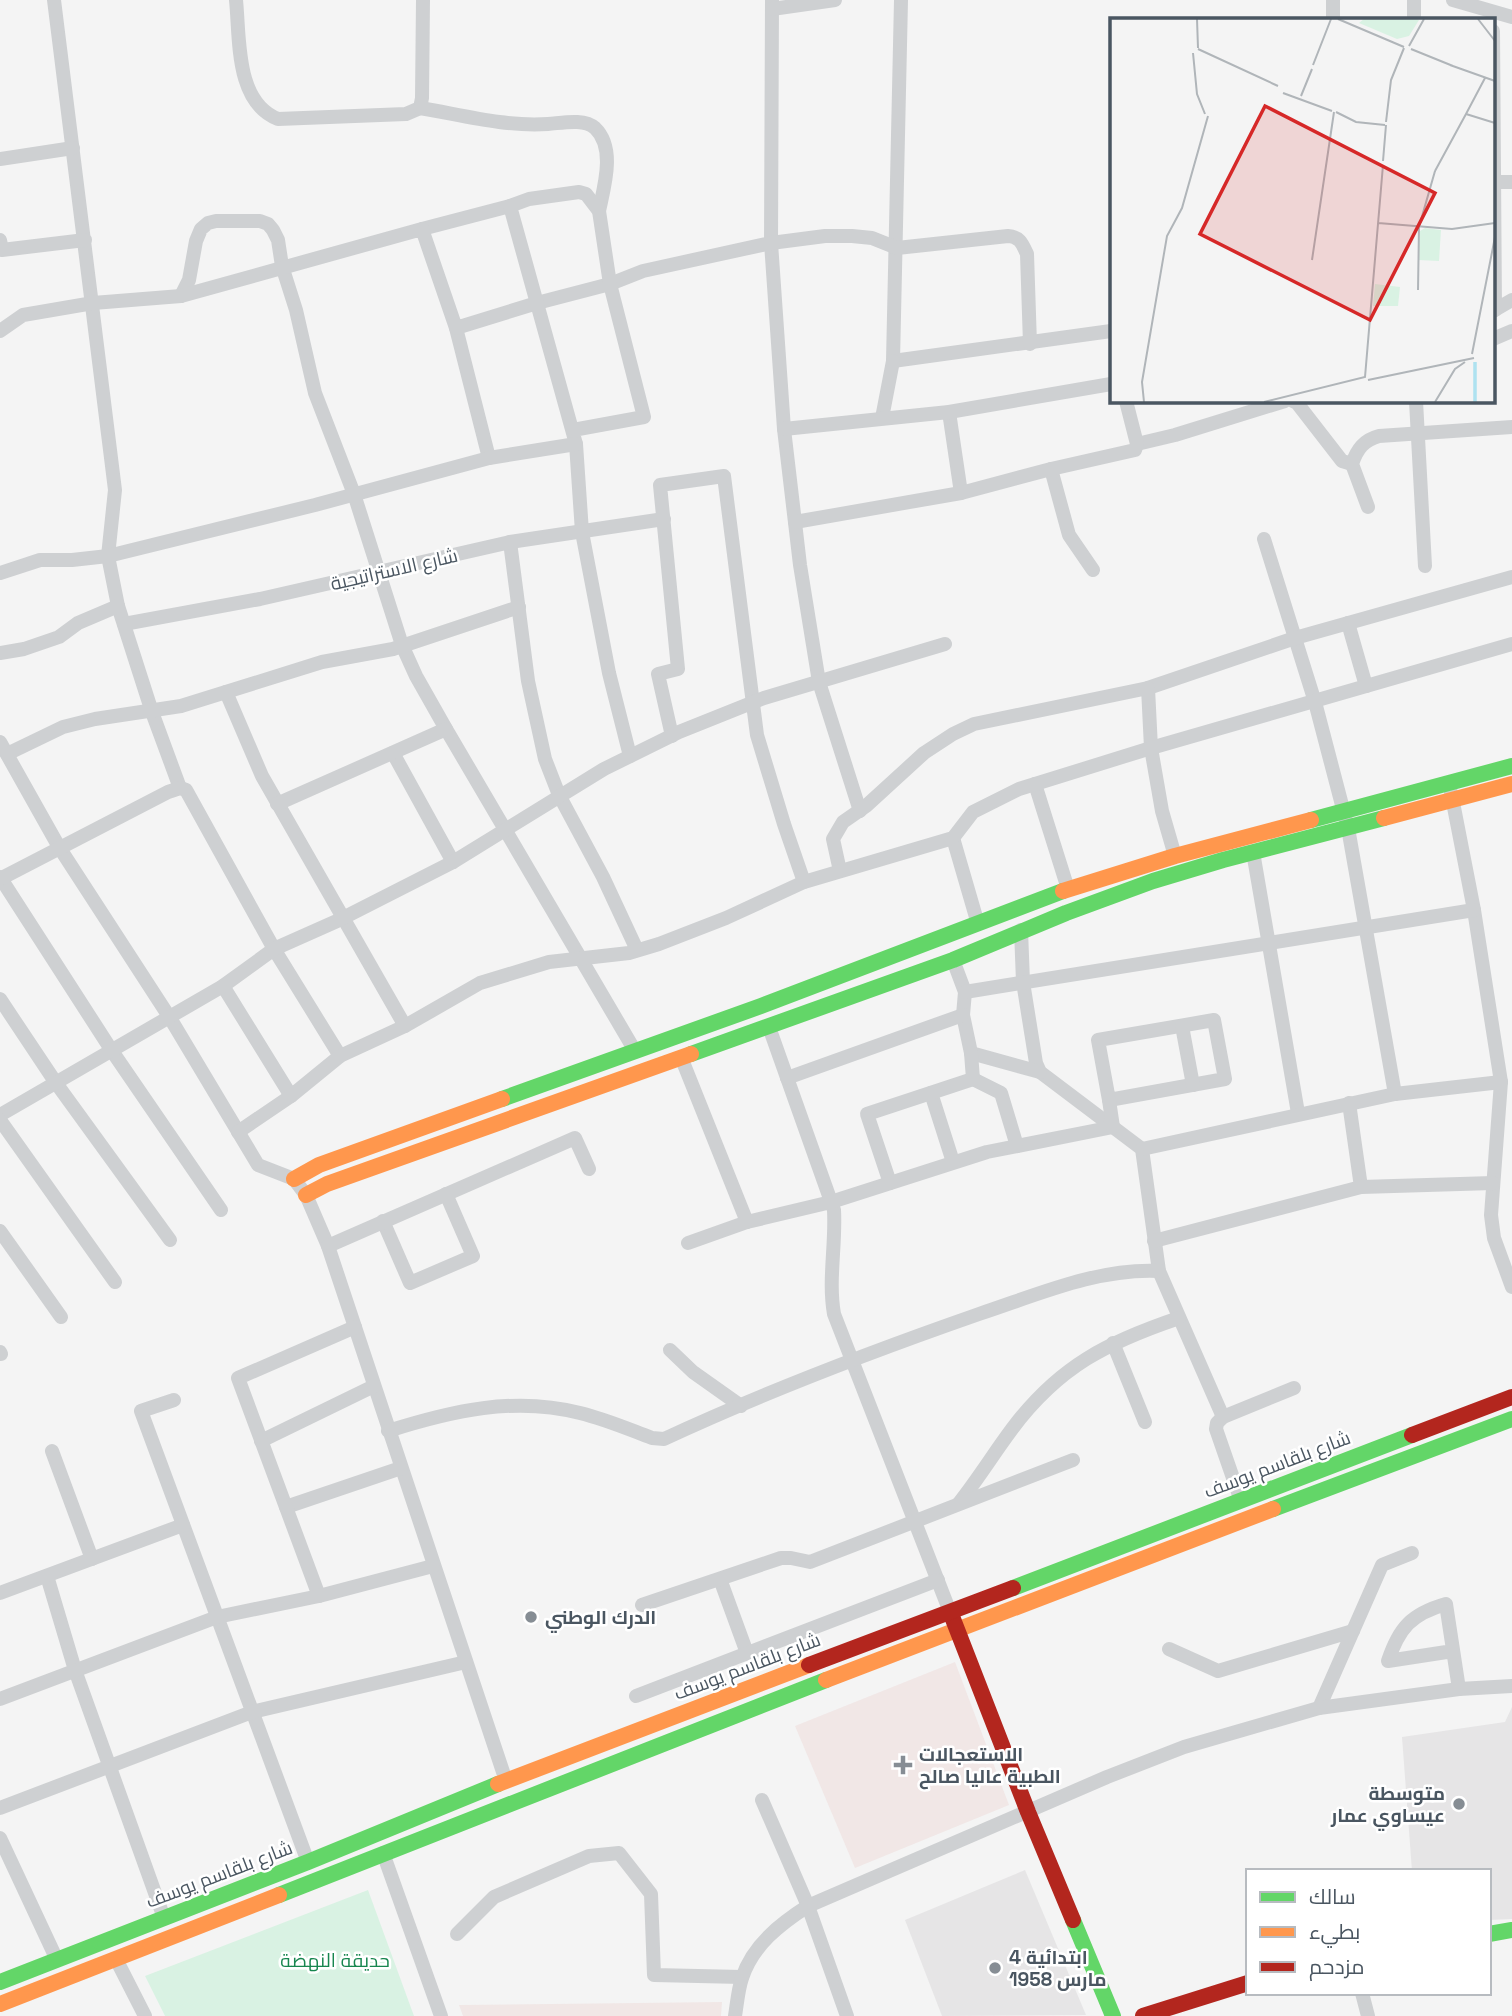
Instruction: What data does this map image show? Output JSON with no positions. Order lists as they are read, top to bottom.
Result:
{
  "streets": {
    "main road": ["شارع بلقاسم يوسف"],
    "street": ["شارع الاستراتيجية"]
  },
  "parks": ["حديقة النهضة"],
  "places": {
    "other": ["الدرك الوطني", "متوسطة عيساوي عمار", "ابتدائية 4 مارس 1958"],
    "health": ["الاستعجالات الطبية عاليا صالح"]
  },
  "legend": ["سالك", "بطيء", "مزدحم"]
}
